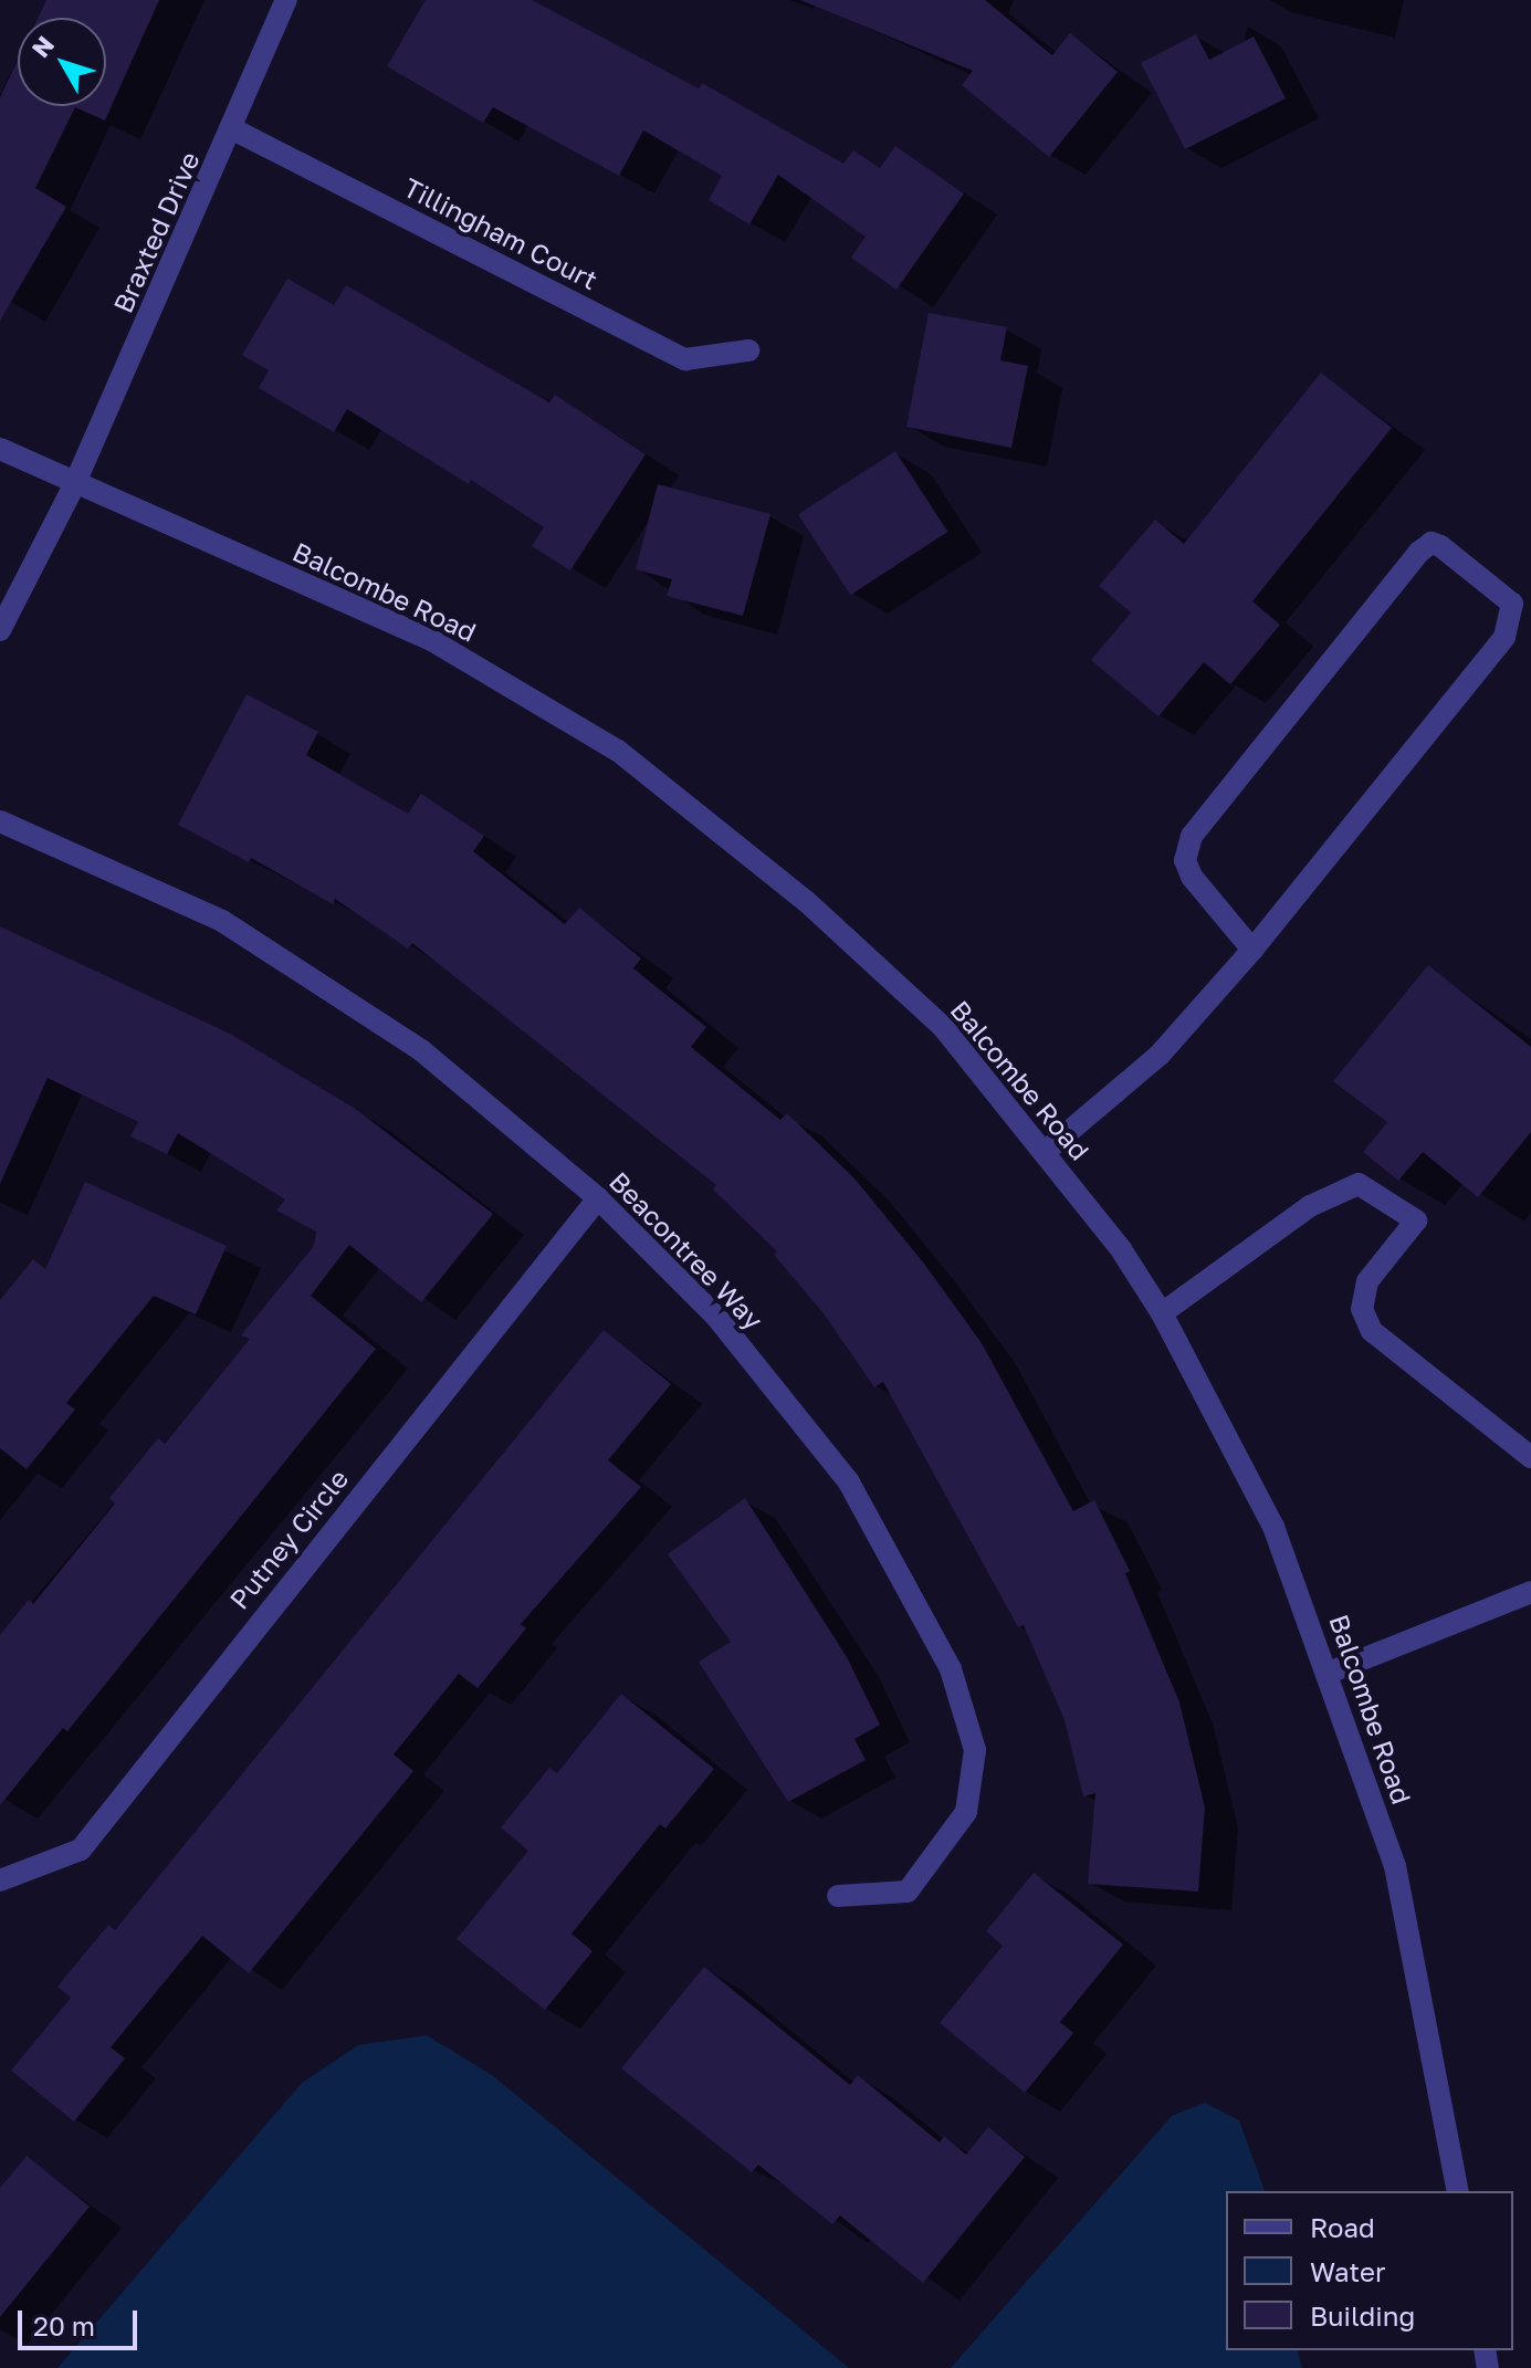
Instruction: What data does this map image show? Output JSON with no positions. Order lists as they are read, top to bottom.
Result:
{
  "streets": {
    "street": [
      "Braxted Drive",
      "Tillingham Court",
      "Balcombe Road",
      "Beacontree Way",
      "Putney Circle"
    ]
  },
  "crossings": [
    ["Braxted Drive", "Tillingham Court"],
    ["Braxted Drive", "Balcombe Road"],
    ["Beacontree Way", "Putney Circle"]
  ],
  "legend": ["Road", "Water", "Building"],
  "scale_bar": "20 m",
  "north": "top left"
}
